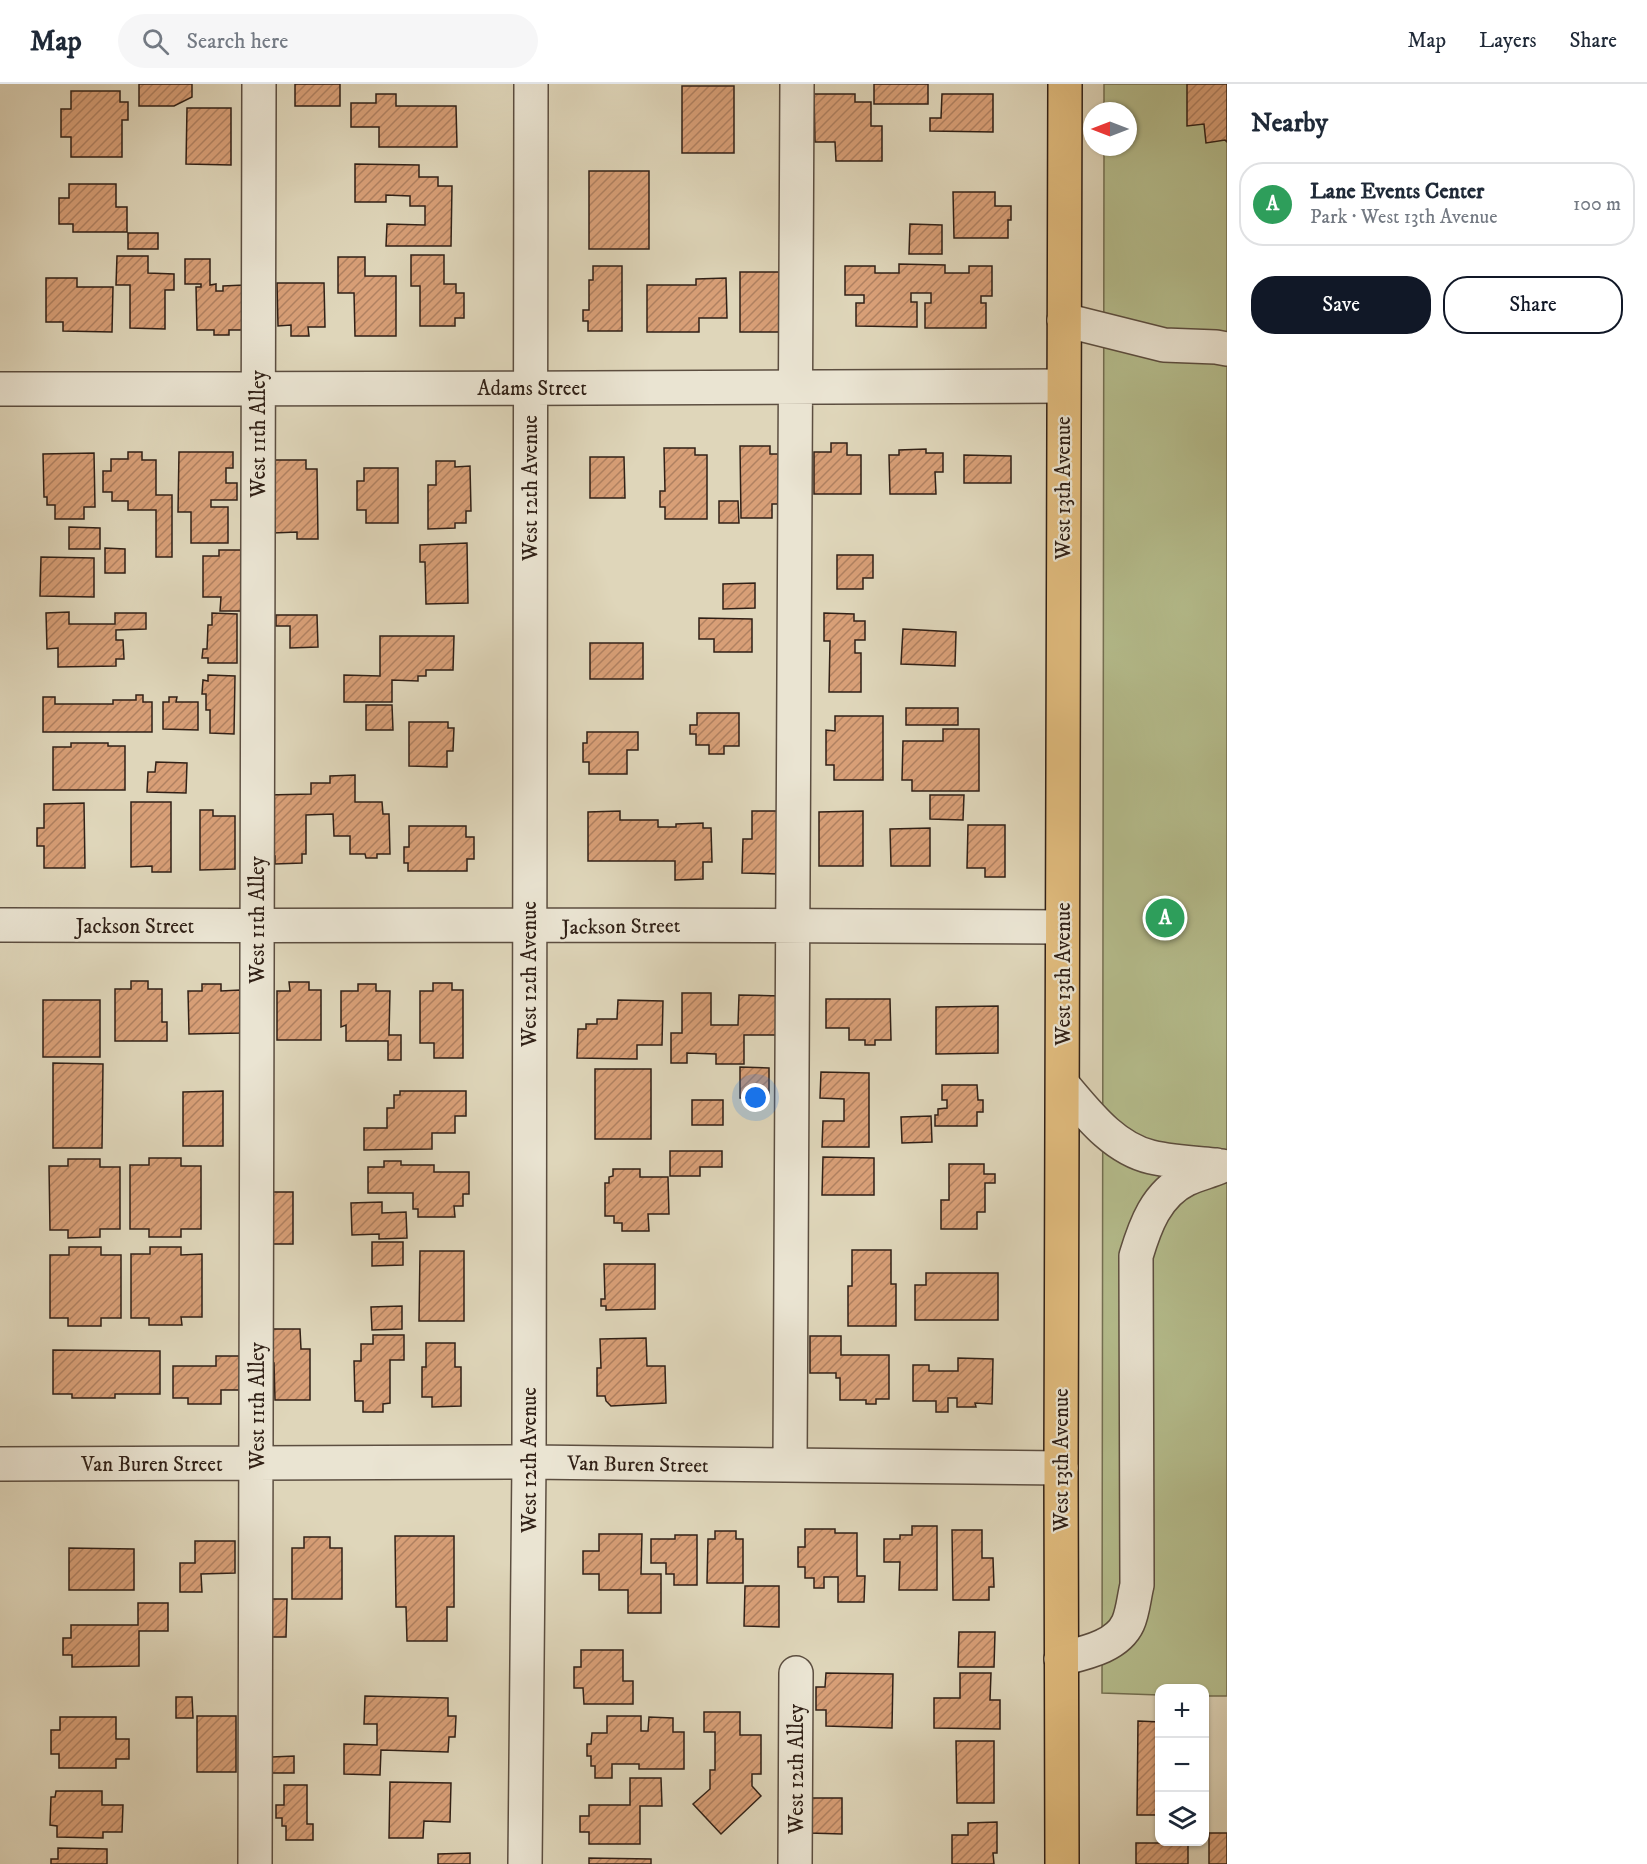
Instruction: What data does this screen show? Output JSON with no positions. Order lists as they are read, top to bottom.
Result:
{
  "streets": {
    "main road": ["West 13th Avenue"],
    "street": [
      "Adams Street",
      "West 11th Alley",
      "West 12th Avenue",
      "Jackson Street",
      "Van Buren Street",
      "West 12th Alley"
    ]
  },
  "crossings": [
    ["Adams Street", "West 11th Alley"],
    ["Adams Street", "West 12th Avenue"],
    ["Adams Street", "West 13th Avenue"],
    ["West 11th Alley", "Jackson Street"],
    ["West 11th Alley", "Van Buren Street"],
    ["West 12th Avenue", "Jackson Street"],
    ["West 12th Avenue", "Van Buren Street"],
    ["West 13th Avenue", "Jackson Street"],
    ["West 13th Avenue", "Van Buren Street"]
  ],
  "north": "left",
  "page": {
    "header": "Map",
    "search": "Search here",
    "nav": ["Map", "Layers", "Share"],
    "heading": "Nearby",
    "list": [
      {
        "mark": "A",
        "name": "Lane Events Center",
        "note": "Park · West 13th Avenue",
        "value": "100 m"
      }
    ],
    "buttons": ["Save", "Share"],
    "pins": "A",
    "map_buttons": ["+", "−"]
  }
}
